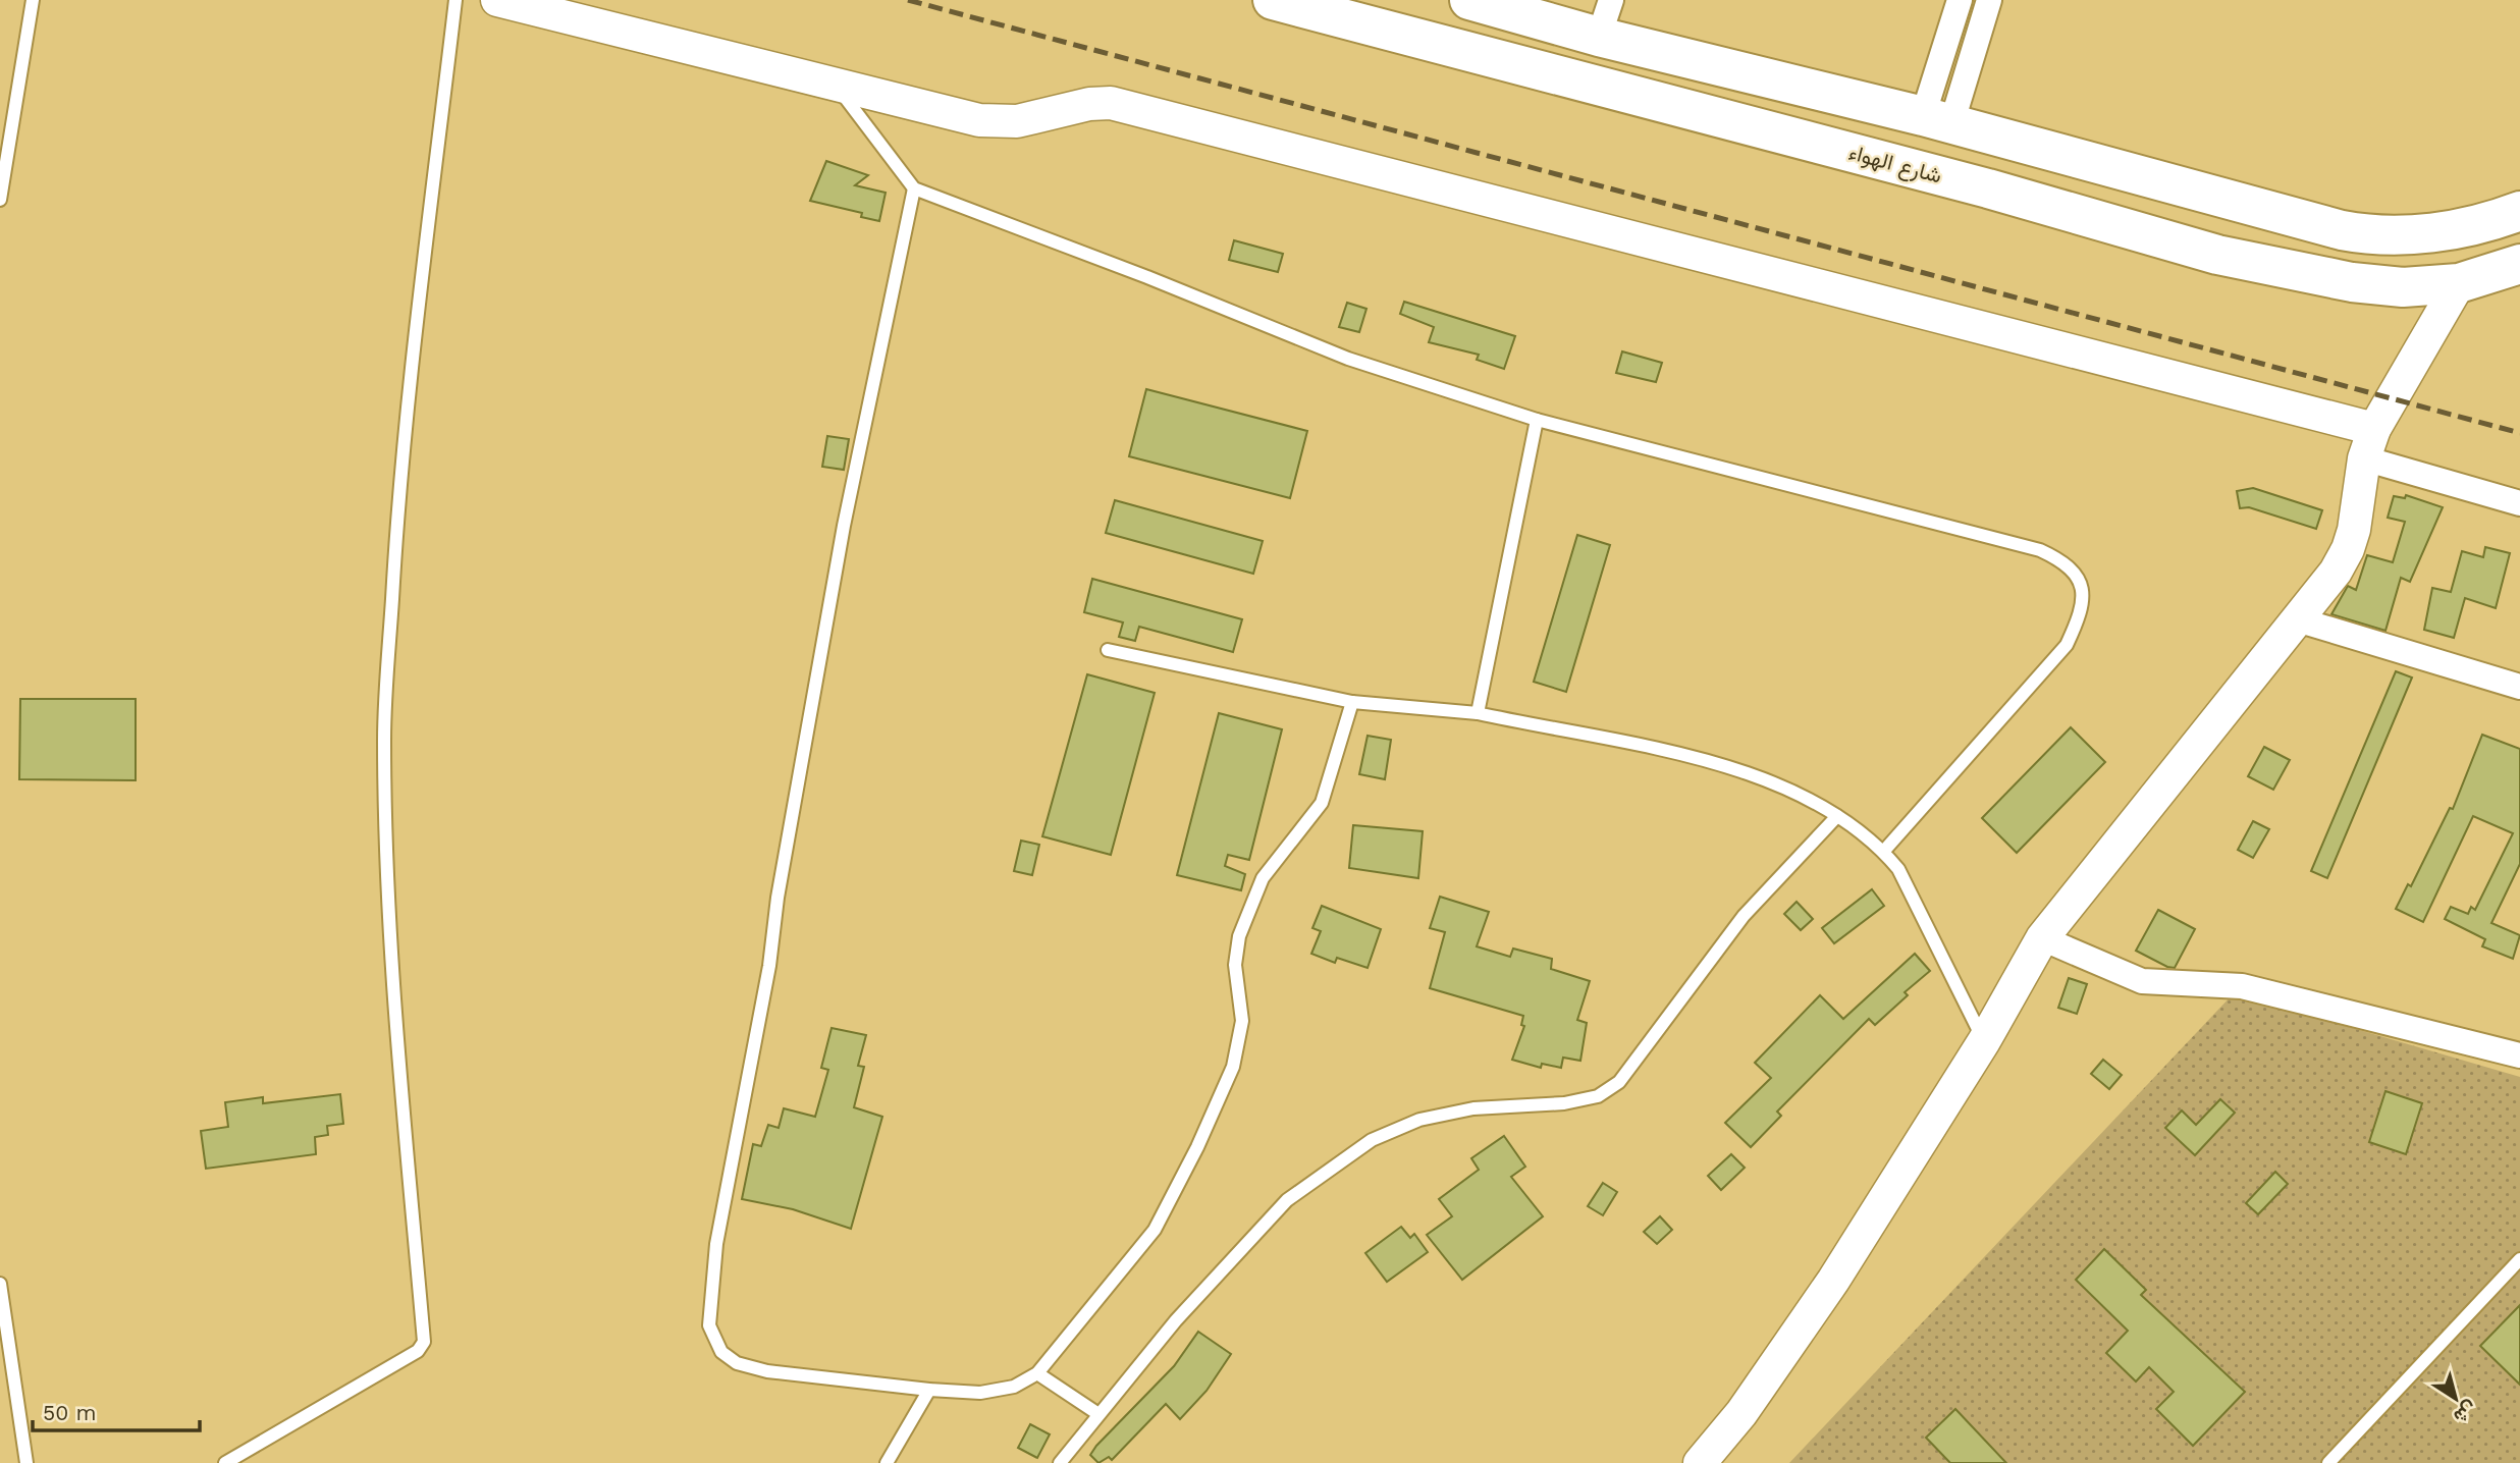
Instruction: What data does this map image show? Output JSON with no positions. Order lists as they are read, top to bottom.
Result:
{
  "streets": {
    "main road": ["شارع الهواء"]
  },
  "scale_bar": "50 m",
  "north": "bottom right"
}
